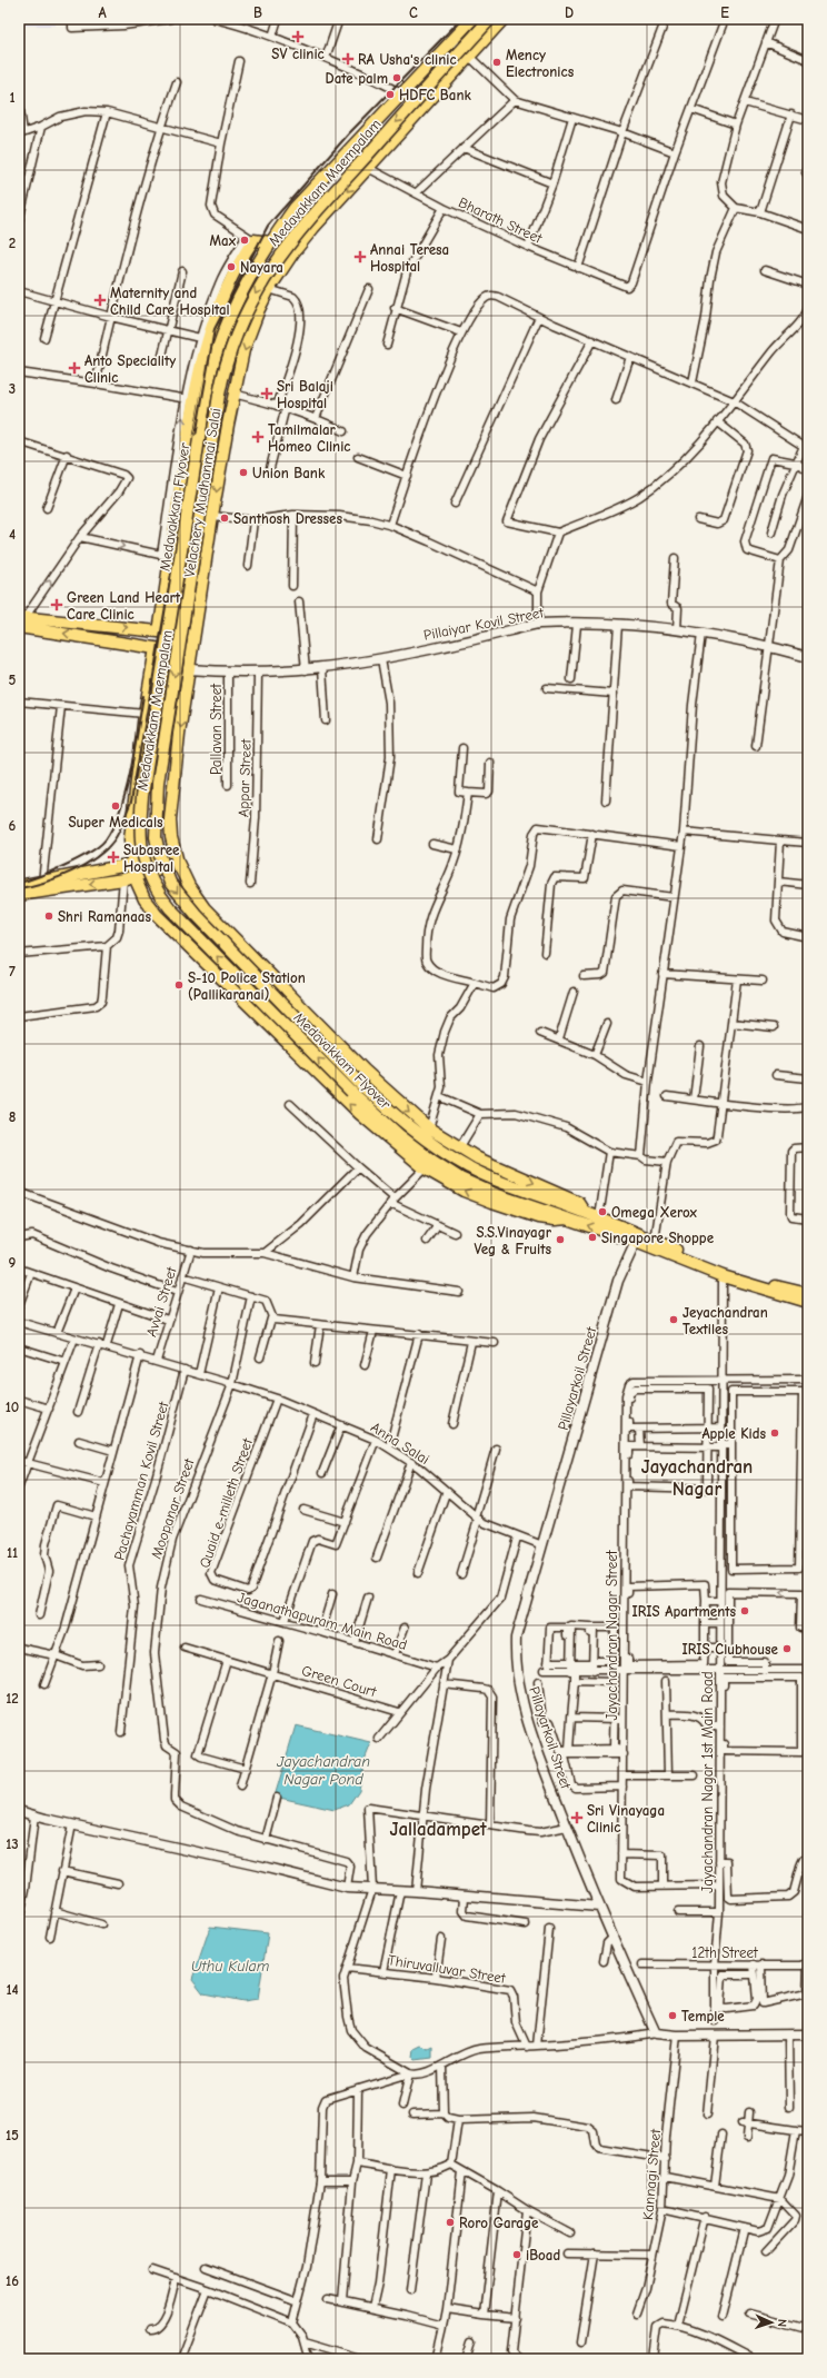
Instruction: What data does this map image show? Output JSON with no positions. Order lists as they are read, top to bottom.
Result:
{
  "streets": {
    "main road": ["Medavakkam Maempalam", "Velachery Mudhanmai Salai", "Medavakkam Flyover"],
    "street": [
      "Bharath Street",
      "Pillaiyar Kovil Street",
      "Pallavan Street",
      "Appar Street",
      "Avvai Street",
      "Pillayarkoil Street",
      "Anna Salai",
      "Pachayamman Kovil Street",
      "Quaid e-milleth Street",
      "Moopanar Street",
      "Jaganathapuram Main Road",
      "Jayachandran Nagar Street",
      "Green Court",
      "Jayachandran Nagar 1st Main Road",
      "12th Street",
      "Thiruvalluvar Street",
      "Kannagi Street"
    ]
  },
  "crossings": [
    ["Medavakkam Maempalam", "Velachery Mudhanmai Salai"],
    ["Bharath Street", "Velachery Mudhanmai Salai"],
    ["Velachery Mudhanmai Salai", "Pillaiyar Kovil Street"],
    ["Medavakkam Flyover", "Pillayarkoil Street"],
    ["Pillaiyar Kovil Street", "Pallavan Street"],
    ["Pillaiyar Kovil Street", "Appar Street"],
    ["Avvai Street", "Anna Salai"],
    ["Pillayarkoil Street", "Anna Salai"],
    ["Anna Salai", "Pachayamman Kovil Street"],
    ["Anna Salai", "Quaid e-milleth Street"],
    ["Anna Salai", "Moopanar Street"],
    ["Jayachandran Nagar Street", "Jayachandran Nagar 1st Main Road"],
    ["Jayachandran Nagar 1st Main Road", "12th Street"]
  ],
  "districts": ["Jayachandran Nagar", "Jalladampet"],
  "water": ["Jayachandran Nagar Pond", "Uthu Kulam"],
  "places": {
    "health": [
      "SV clinic",
      "RA Usha's clinic",
      "Annai Teresa Hospital",
      "Maternity and Child Care Hospital",
      "Anto Speciality Clinic",
      "Sri Balaji Hospital",
      "Tamilmalar Homeo Clinic",
      "Green Land Heart Care Clinic",
      "Subasree Hospital",
      "Sri Vinayaga Clinic"
    ],
    "other": [
      "Mency Electronics",
      "Date palm",
      "HDFC Bank",
      "Max",
      "Nayara",
      "Union Bank",
      "Santhosh Dresses",
      "Super Medicals",
      "Shri Ramanaas",
      "S-10 Police Station (Pallikaranai)",
      "Omega Xerox",
      "Singapore Shoppe",
      "S.S.Vinayagr Veg & Fruits",
      "Jeyachandran Textiles",
      "Apple Kids",
      "IRIS Apartments",
      "IRIS Clubhouse",
      "Temple",
      "Roro Garage",
      "iBoad"
    ]
  },
  "north": "right",
  "grid": {
    "columns": [
      "A",
      "B",
      "C",
      "D",
      "E"
    ],
    "rows": [
      "1",
      "2",
      "3",
      "4",
      "5",
      "6",
      "7",
      "8",
      "9",
      "10",
      "11",
      "12",
      "13",
      "14",
      "15",
      "16"
    ]
  }
}
